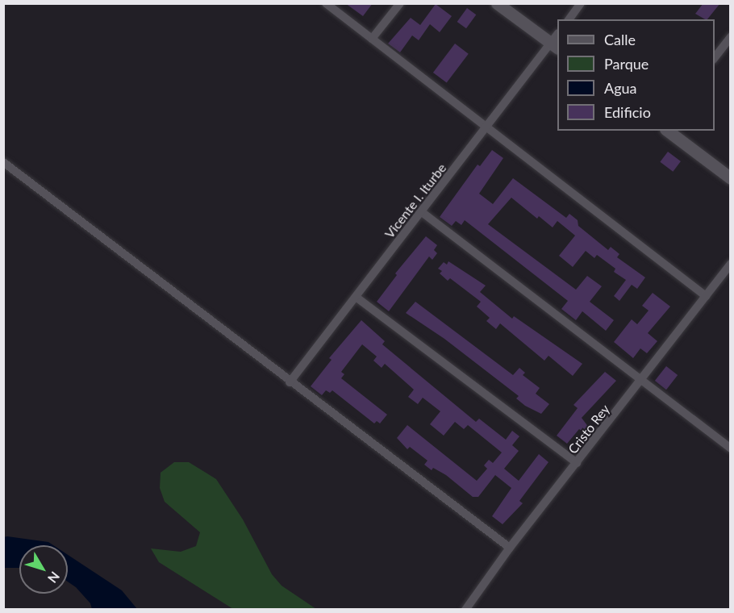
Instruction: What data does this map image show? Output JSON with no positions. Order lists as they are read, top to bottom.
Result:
{
  "streets": {
    "street": ["Vicente I. Iturbe", "Cristo Rey"]
  },
  "legend": [
    "Calle",
    "Parque",
    "Agua",
    "Edificio"
  ],
  "north": "bottom right"
}
